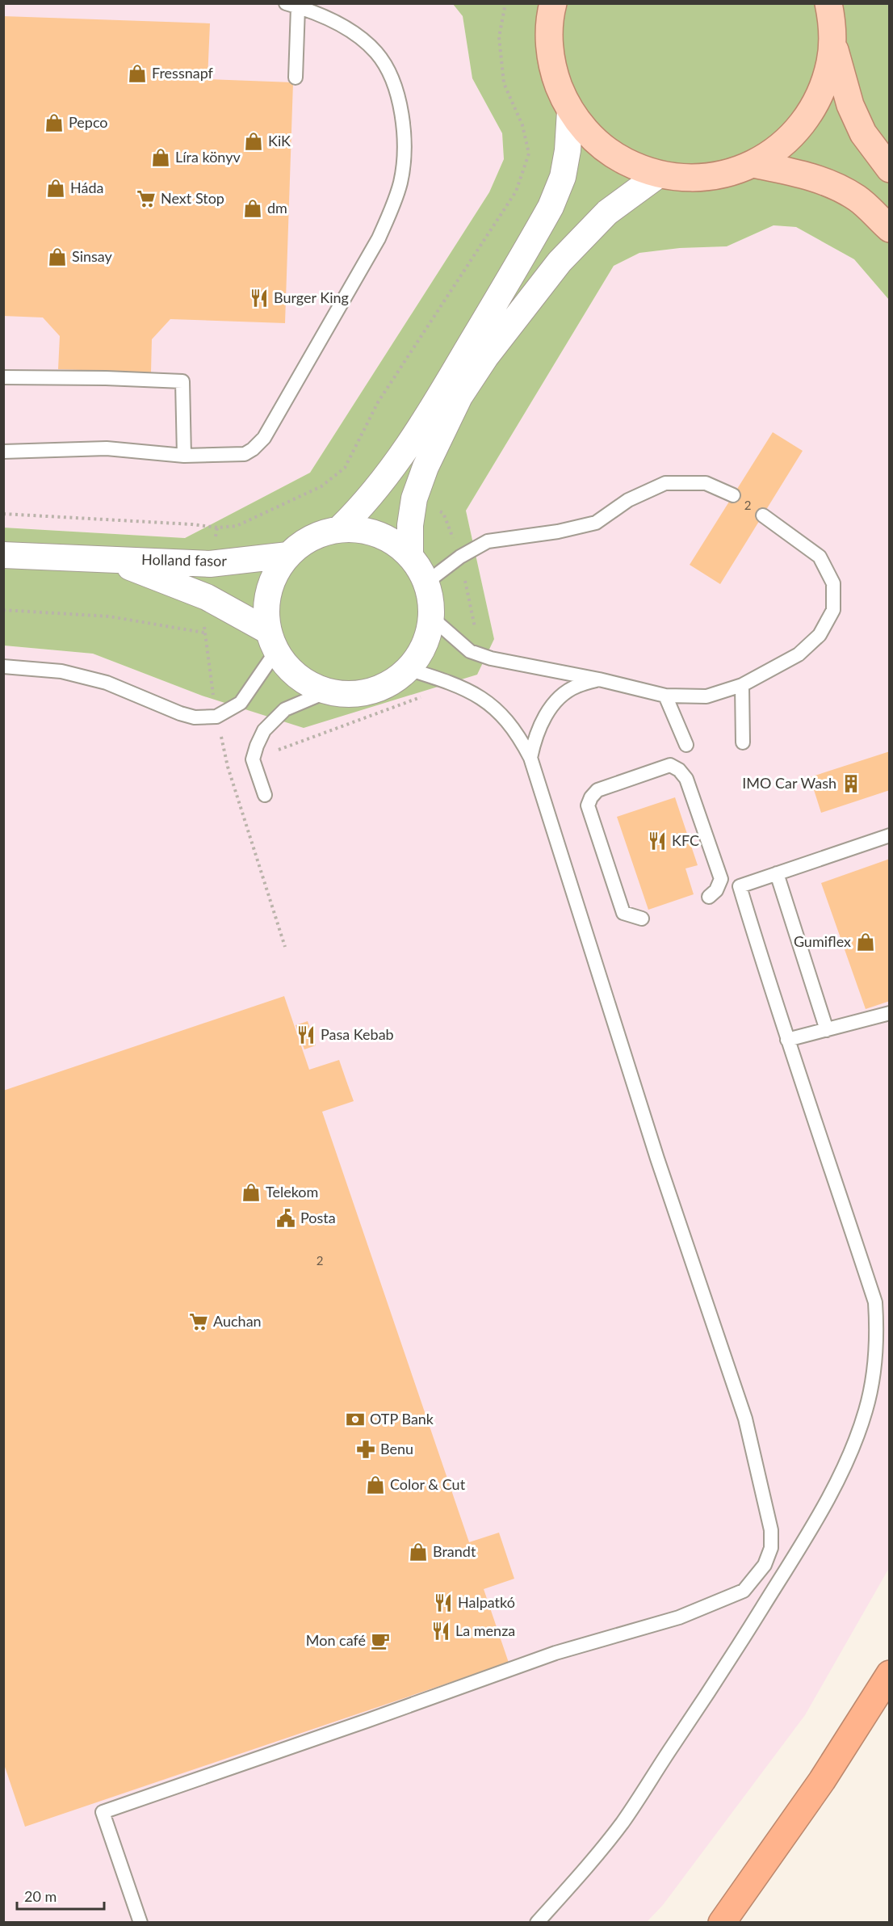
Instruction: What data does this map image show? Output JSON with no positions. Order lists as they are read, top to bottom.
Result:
{
  "streets": {
    "street": ["Holland fasor"]
  },
  "places": {
    "shop": [
      "Fressnapf",
      "Pepco",
      "KiK",
      "Líra könyv",
      "Háda",
      "dm",
      "Sinsay",
      "Gumiflex",
      "Telekom",
      "Color & Cut",
      "Brandt"
    ],
    "supermarket": ["Next Stop", "Auchan"],
    "restaurant": [
      "Burger King",
      "KFC",
      "Pasa Kebab",
      "Halpatkó",
      "La menza"
    ],
    "building": ["IMO Car Wash"],
    "public building": ["Posta"],
    "bank": ["OTP Bank"],
    "pharmacy": ["Benu"],
    "cafe": ["Mon café"]
  },
  "house_numbers": ["2", "2"],
  "scale_bar": "20 m"
}
